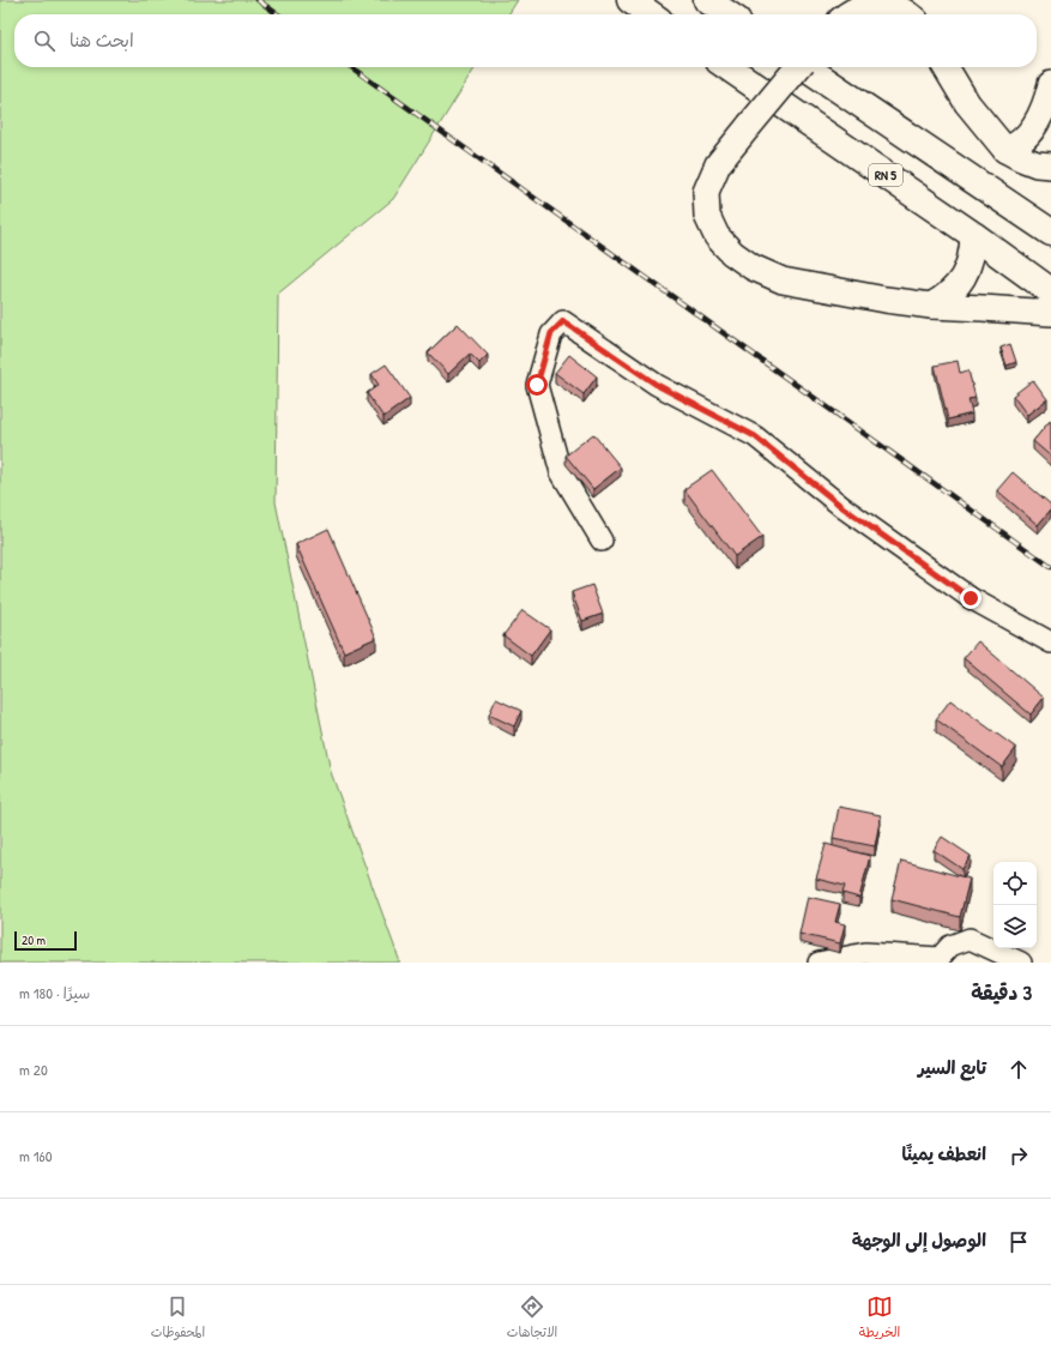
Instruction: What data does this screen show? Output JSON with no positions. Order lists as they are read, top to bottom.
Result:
{
  "streets": {
    "highway": ["RN 5"]
  },
  "scale_bar": "20 m",
  "page": {
    "search": "ابحث هنا",
    "scale": "20 m",
    "heading": ["3 دقيقة", "سيرًا · 180 m"],
    "list": [
      ["تابع السير", "20 m"],
      ["انعطف يمينًا", "160 m"],
      "الوصول إلى الوجهة"
    ],
    "nav": ["الخريطة", "الاتجاهات", "المحفوظات"]
  }
}
